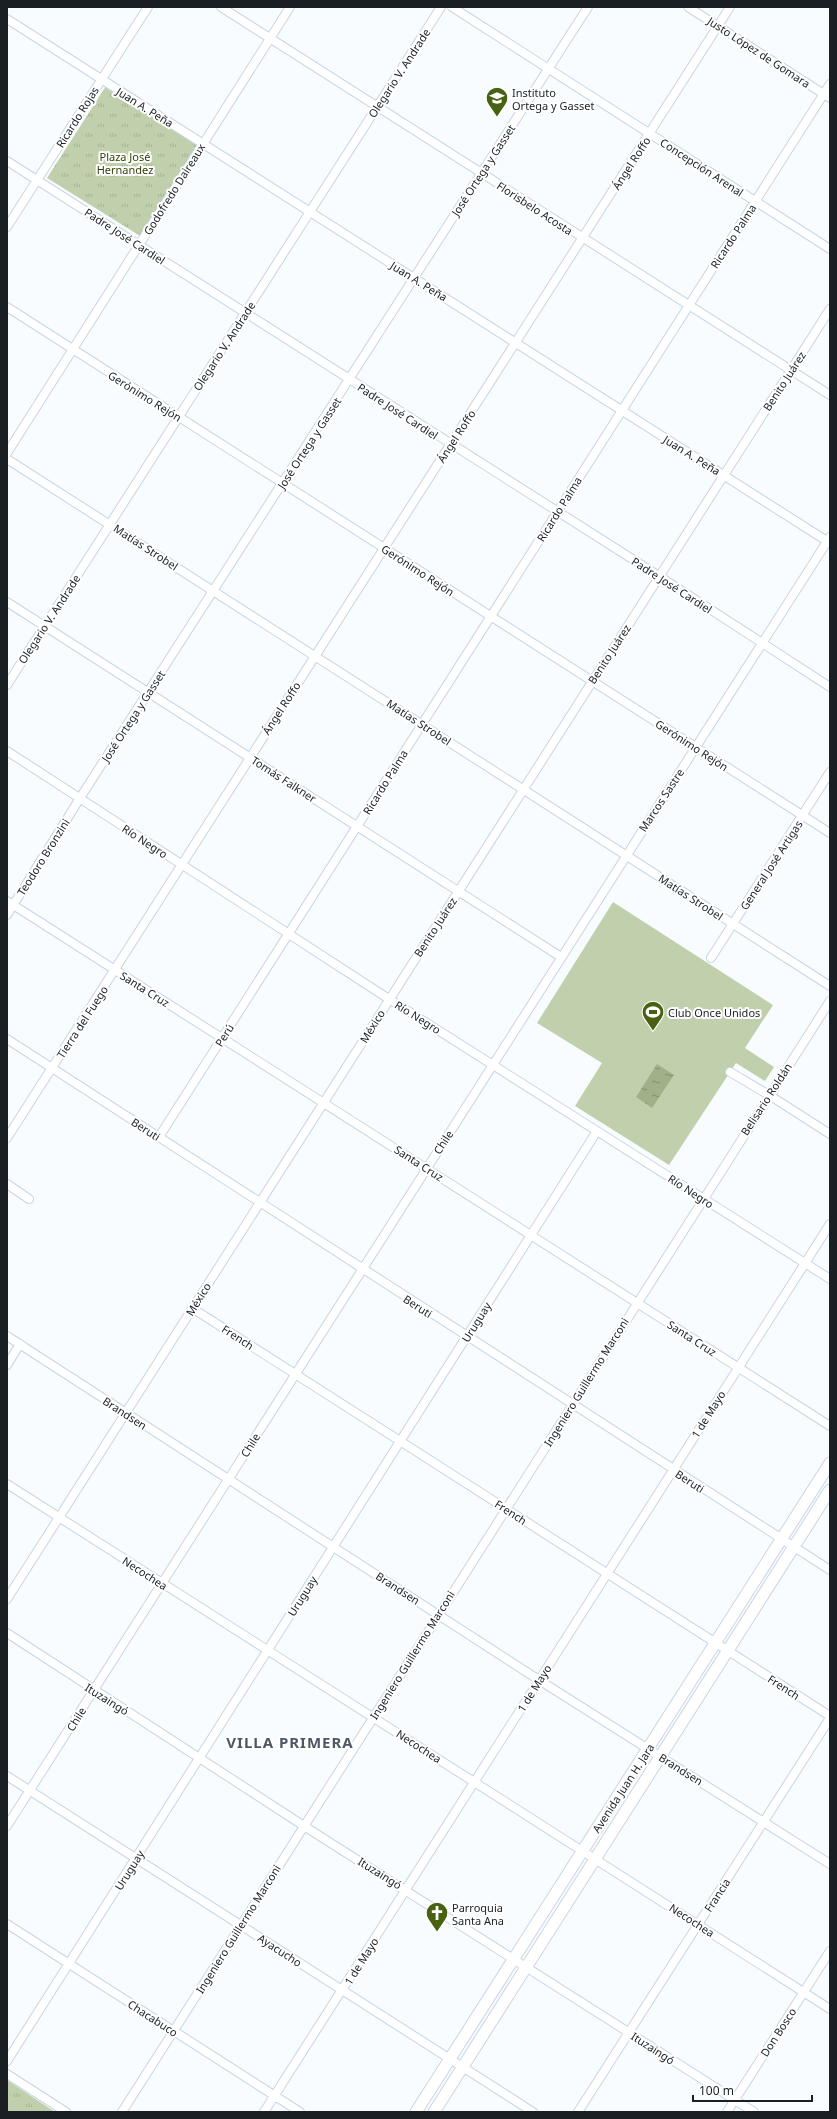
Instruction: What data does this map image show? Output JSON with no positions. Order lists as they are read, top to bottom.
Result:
{
  "streets": {
    "main road": ["Avenida Juan H. Jara"],
    "street": [
      "Justo López de Gomara",
      "Olegario V. Andrade",
      "Juan A. Peña",
      "Ricardo Rojas",
      "Ángel Roffo",
      "Concepción Arenal",
      "José Ortega y Gasset",
      "Godofredo Daireaux",
      "Florisbelo Acosta",
      "Padre José Cardiel",
      "Ricardo Palma",
      "Benito Juárez",
      "Gerónimo Rejón",
      "Matías Strobel",
      "Tomás Falkner",
      "Marcos Sastre",
      "Río Negro",
      "Teodoro Bronzini",
      "General José Artigas",
      "Santa Cruz",
      "Tierra del Fuego",
      "México",
      "Perú",
      "Belisario Roldán",
      "Beruti",
      "Chile",
      "Uruguay",
      "French",
      "Ingeniero Guillermo Marconi",
      "Brandsen",
      "1 de Mayo",
      "Necochea",
      "Ituzaingó",
      "Francia",
      "Ayacucho",
      "Chacabuco",
      "Don Bosco"
    ]
  },
  "crossings": [
    ["Justo López de Gomara", "Ángel Roffo"],
    ["Justo López de Gomara", "Ricardo Palma"],
    ["Olegario V. Andrade", "Juan A. Peña"],
    ["Olegario V. Andrade", "Florisbelo Acosta"],
    ["Olegario V. Andrade", "Padre José Cardiel"],
    ["Olegario V. Andrade", "Gerónimo Rejón"],
    ["Olegario V. Andrade", "Matías Strobel"],
    ["Olegario V. Andrade", "Tomás Falkner"],
    ["Juan A. Peña", "Ricardo Rojas"],
    ["Juan A. Peña", "Ángel Roffo"],
    ["Juan A. Peña", "José Ortega y Gasset"],
    ["Juan A. Peña", "Godofredo Daireaux"],
    ["Juan A. Peña", "Ricardo Palma"],
    ["Juan A. Peña", "Benito Juárez"],
    ["Juan A. Peña", "Marcos Sastre"],
    ["Ricardo Rojas", "Padre José Cardiel"],
    ["Ángel Roffo", "Concepción Arenal"],
    ["Ángel Roffo", "Florisbelo Acosta"],
    ["Ángel Roffo", "Padre José Cardiel"],
    ["Ángel Roffo", "Gerónimo Rejón"],
    ["Ángel Roffo", "Matías Strobel"],
    ["Ángel Roffo", "Tomás Falkner"],
    ["Ángel Roffo", "Río Negro"],
    ["Ángel Roffo", "Tierra del Fuego"],
    ["Concepción Arenal", "José Ortega y Gasset"],
    ["Concepción Arenal", "Ricardo Palma"],
    ["José Ortega y Gasset", "Florisbelo Acosta"],
    ["José Ortega y Gasset", "Padre José Cardiel"],
    ["José Ortega y Gasset", "Gerónimo Rejón"],
    ["José Ortega y Gasset", "Matías Strobel"],
    ["José Ortega y Gasset", "Tomás Falkner"],
    ["José Ortega y Gasset", "Río Negro"],
    ["José Ortega y Gasset", "Teodoro Bronzini"],
    ["Godofredo Daireaux", "Florisbelo Acosta"],
    ["Godofredo Daireaux", "Padre José Cardiel"],
    ["Godofredo Daireaux", "Gerónimo Rejón"],
    ["Florisbelo Acosta", "Ricardo Palma"],
    ["Florisbelo Acosta", "Benito Juárez"],
    ["Padre José Cardiel", "Ricardo Palma"],
    ["Padre José Cardiel", "Benito Juárez"],
    ["Padre José Cardiel", "Marcos Sastre"],
    ["Ricardo Palma", "Gerónimo Rejón"],
    ["Ricardo Palma", "Matías Strobel"],
    ["Ricardo Palma", "Tomás Falkner"],
    ["Ricardo Palma", "Río Negro"],
    ["Ricardo Palma", "Perú"],
    ["Benito Juárez", "Gerónimo Rejón"],
    ["Benito Juárez", "Matías Strobel"],
    ["Benito Juárez", "Tomás Falkner"],
    ["Benito Juárez", "Río Negro"],
    ["Benito Juárez", "México"],
    ["Gerónimo Rejón", "Marcos Sastre"],
    ["Gerónimo Rejón", "General José Artigas"],
    ["Matías Strobel", "Marcos Sastre"],
    ["Matías Strobel", "General José Artigas"],
    ["Tomás Falkner", "Marcos Sastre"],
    ["Marcos Sastre", "Río Negro"],
    ["Marcos Sastre", "Chile"],
    ["Río Negro", "Teodoro Bronzini"],
    ["Río Negro", "Tierra del Fuego"],
    ["Río Negro", "México"],
    ["Río Negro", "Perú"],
    ["Río Negro", "Belisario Roldán"],
    ["Río Negro", "Chile"],
    ["Río Negro", "Uruguay"],
    ["Río Negro", "Ingeniero Guillermo Marconi"],
    ["Río Negro", "1 de Mayo"],
    ["Teodoro Bronzini", "Santa Cruz"],
    ["Santa Cruz", "Tierra del Fuego"],
    ["Santa Cruz", "México"],
    ["Santa Cruz", "Perú"],
    ["Santa Cruz", "Chile"],
    ["Santa Cruz", "Uruguay"],
    ["Santa Cruz", "Ingeniero Guillermo Marconi"],
    ["Santa Cruz", "1 de Mayo"],
    ["Tierra del Fuego", "Beruti"],
    ["México", "Beruti"],
    ["México", "French"],
    ["México", "Brandsen"],
    ["México", "Necochea"],
    ["Perú", "Beruti"],
    ["Belisario Roldán", "Ingeniero Guillermo Marconi"],
    ["Beruti", "Chile"],
    ["Beruti", "Uruguay"],
    ["Beruti", "Ingeniero Guillermo Marconi"],
    ["Beruti", "1 de Mayo"],
    ["Beruti", "Avenida Juan H. Jara"],
    ["Chile", "French"],
    ["Chile", "Brandsen"],
    ["Chile", "Necochea"],
    ["Chile", "Ituzaingó"],
    ["Chile", "Ayacucho"],
    ["Uruguay", "French"],
    ["Uruguay", "Brandsen"],
    ["Uruguay", "Necochea"],
    ["Uruguay", "Ituzaingó"],
    ["Uruguay", "Ayacucho"],
    ["Uruguay", "Chacabuco"],
    ["French", "Ingeniero Guillermo Marconi"],
    ["French", "1 de Mayo"],
    ["French", "Avenida Juan H. Jara"],
    ["French", "Francia"],
    ["Ingeniero Guillermo Marconi", "Brandsen"],
    ["Ingeniero Guillermo Marconi", "Necochea"],
    ["Ingeniero Guillermo Marconi", "Ituzaingó"],
    ["Ingeniero Guillermo Marconi", "Ayacucho"],
    ["Ingeniero Guillermo Marconi", "Chacabuco"],
    ["Brandsen", "1 de Mayo"],
    ["Brandsen", "Avenida Juan H. Jara"],
    ["Brandsen", "Francia"],
    ["1 de Mayo", "Necochea"],
    ["1 de Mayo", "Ituzaingó"],
    ["1 de Mayo", "Ayacucho"],
    ["1 de Mayo", "Chacabuco"],
    ["Necochea", "Avenida Juan H. Jara"],
    ["Necochea", "Francia"],
    ["Necochea", "Don Bosco"],
    ["Ituzaingó", "Avenida Juan H. Jara"],
    ["Ituzaingó", "Francia"],
    ["Ituzaingó", "Don Bosco"],
    ["Avenida Juan H. Jara", "Ayacucho"]
  ],
  "districts": ["VILLA PRIMERA"],
  "parks": ["Plaza José Hernandez"],
  "places": {
    "school or university": ["Instituto Ortega y Gasset"],
    "sports": ["Club Once Unidos"],
    "church": ["Parroquia Santa Ana"]
  },
  "scale_bar": "100 m"
}
